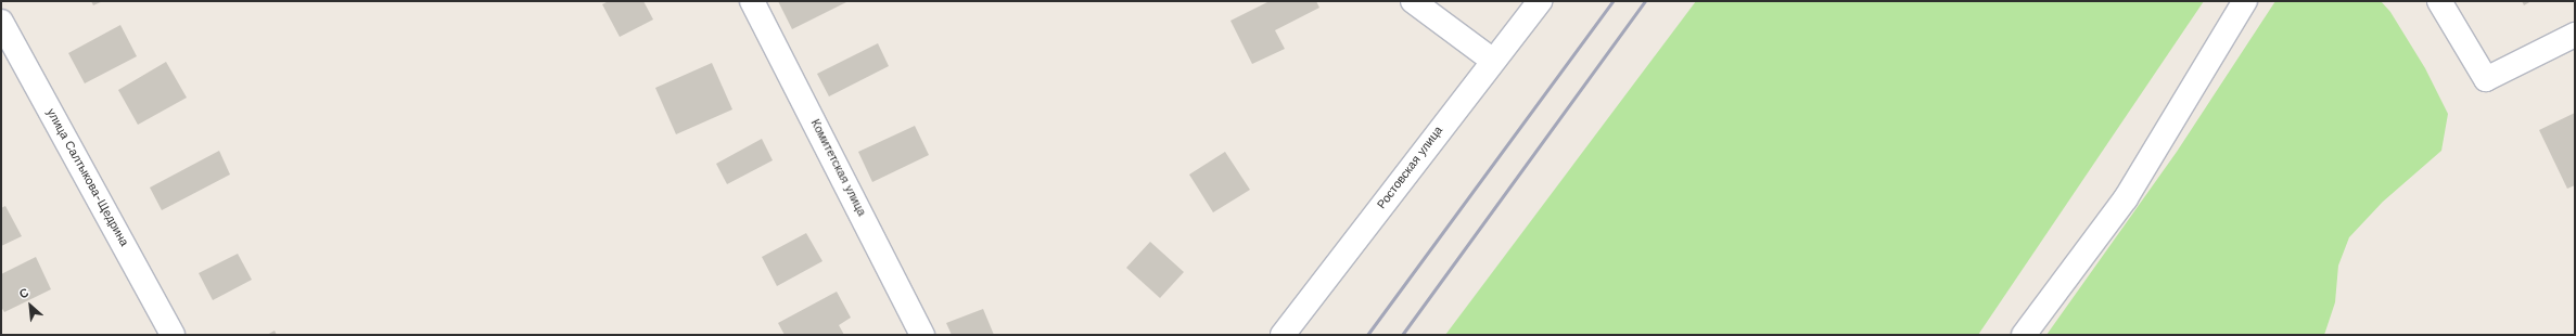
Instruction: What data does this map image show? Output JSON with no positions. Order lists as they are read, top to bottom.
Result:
{
  "streets": {
    "street": ["Комитетская улица", "Ростовская улица", "улица Салтыкова-Щедрина"]
  },
  "north": "top left"
}
